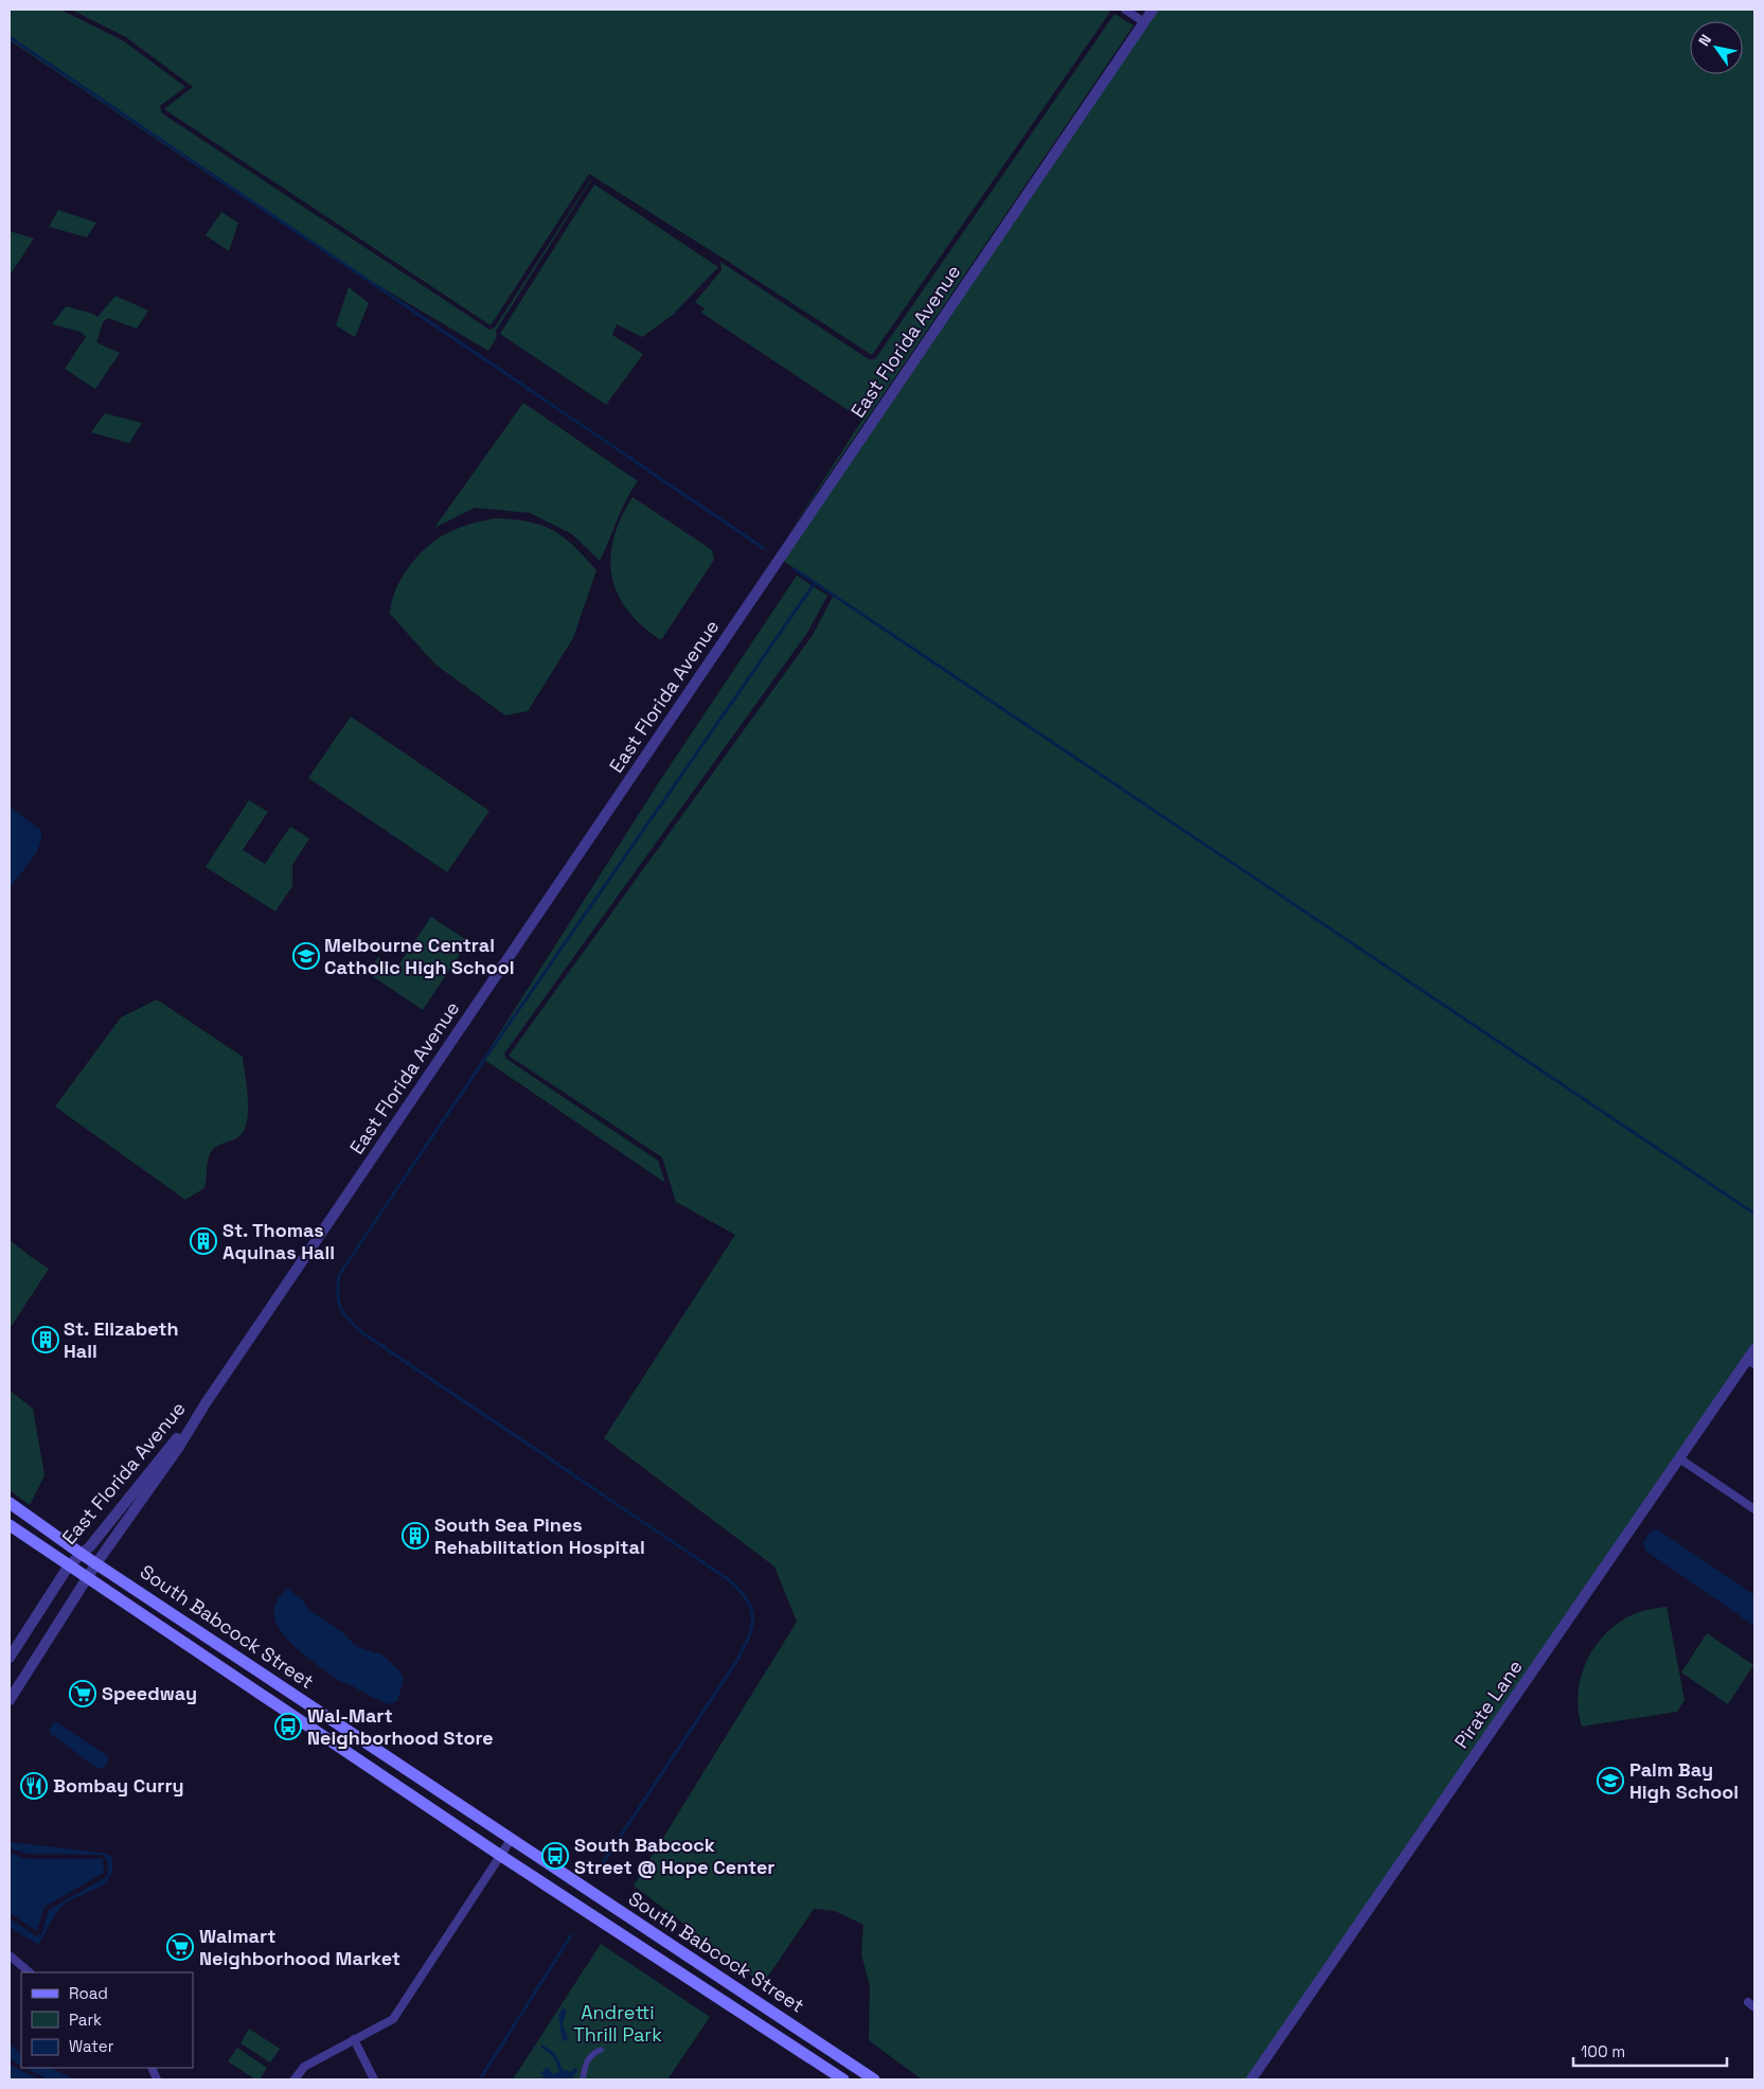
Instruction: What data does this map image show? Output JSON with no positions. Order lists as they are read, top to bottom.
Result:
{
  "streets": {
    "main road": ["South Babcock Street"],
    "street": ["East Florida Avenue", "Pirate Lane"]
  },
  "crossings": [
    ["East Florida Avenue", "South Babcock Street"]
  ],
  "parks": ["Andretti Thrill Park"],
  "places": {
    "school or university": ["Melbourne Central Catholic High School", "Palm Bay High School"],
    "building": ["St. Thomas Aquinas Hall", "St. Elizabeth Hall", "South Sea Pines Rehabilitation Hospital"],
    "supermarket": ["Speedway", "Walmart Neighborhood Market"],
    "bus stop": ["Wal-Mart Neighborhood Store", "South Babcock Street @ Hope Center"],
    "restaurant": ["Bombay Curry"]
  },
  "legend": ["Road", "Park", "Water"],
  "scale_bar": "100 m",
  "north": "top left"
}
